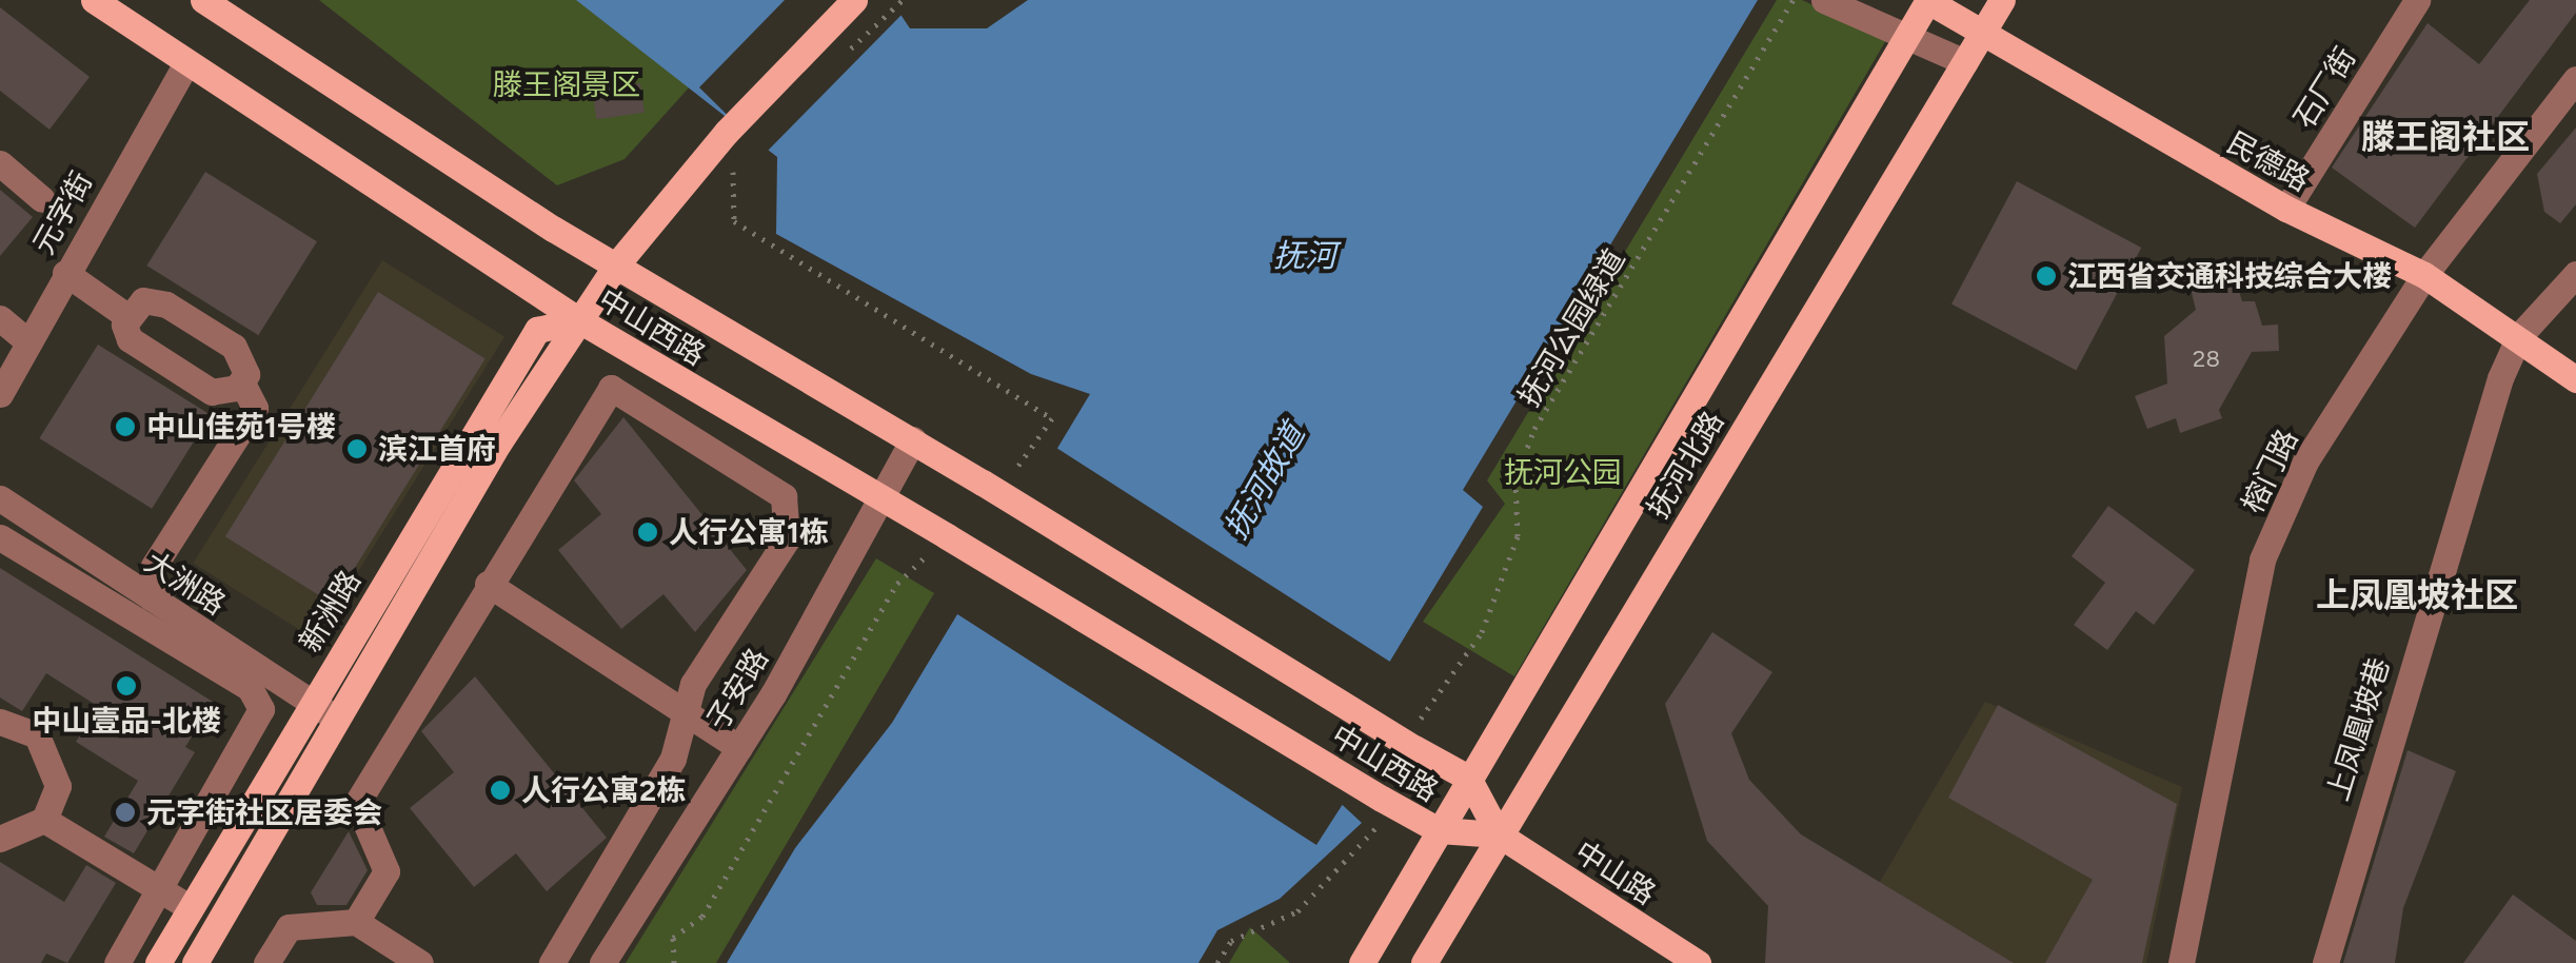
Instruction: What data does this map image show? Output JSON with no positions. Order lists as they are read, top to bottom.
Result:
{
  "streets": {
    "main road": [
      "民德路",
      "中山西路",
      "抚河北路",
      "新洲路",
      "中山路"
    ],
    "street": [
      "石厂街",
      "元字街",
      "榕门路",
      "大洲路",
      "子安路",
      "上凤凰坡巷"
    ],
    "path": ["抚河公园绿道"]
  },
  "crossings": [
    ["石厂街", "民德路"],
    ["民德路", "抚河北路"],
    ["民德路", "榕门路"],
    ["民德路", "上凤凰坡巷"],
    ["元字街", "中山西路"],
    ["中山西路", "抚河公园绿道"],
    ["中山西路", "抚河北路"],
    ["中山西路", "新洲路"],
    ["中山西路", "子安路"],
    ["中山西路", "中山路"],
    ["抚河北路", "中山路"],
    ["大洲路", "新洲路"]
  ],
  "districts": ["滕王阁社区", "上凤凰坡社区"],
  "water": ["抚河", "抚河故道"],
  "parks": ["滕王阁景区", "抚河公园"],
  "places": [
    "江西省交通科技综合大楼",
    "中山佳苑1号楼",
    "滨江首府",
    "人行公寓1栋",
    "中山壹品-北楼",
    "人行公寓2栋",
    "元字街社区居委会"
  ],
  "house_numbers": ["28"]
}
